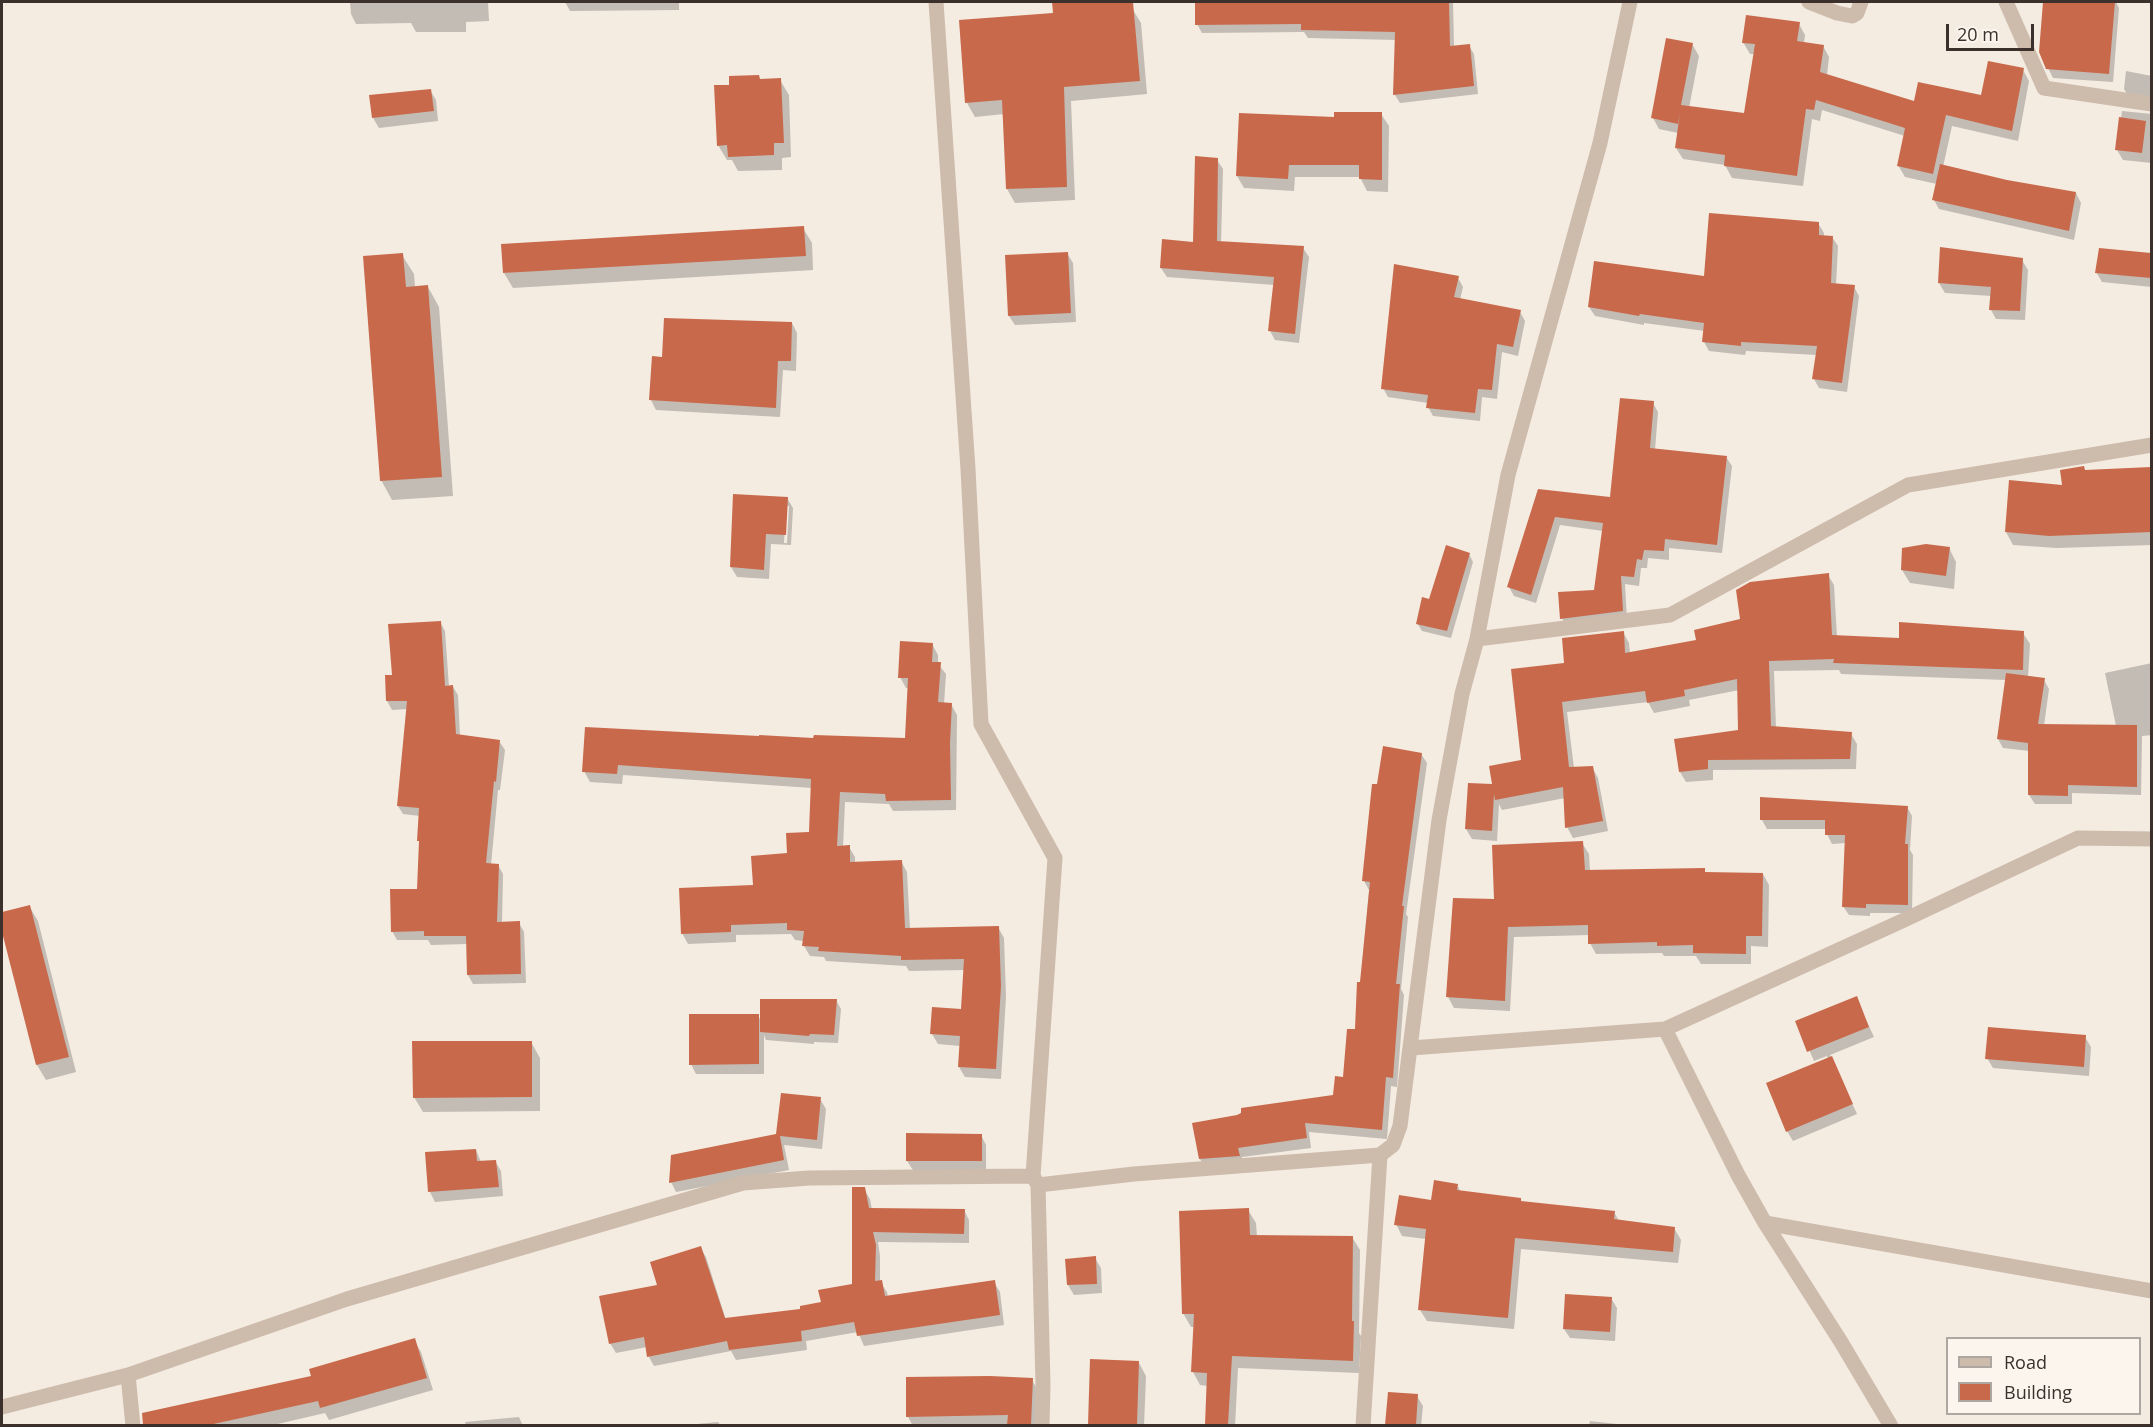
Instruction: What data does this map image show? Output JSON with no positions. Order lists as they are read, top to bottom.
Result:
{
  "legend": ["Road", "Building"],
  "scale_bar": "20 m"
}
